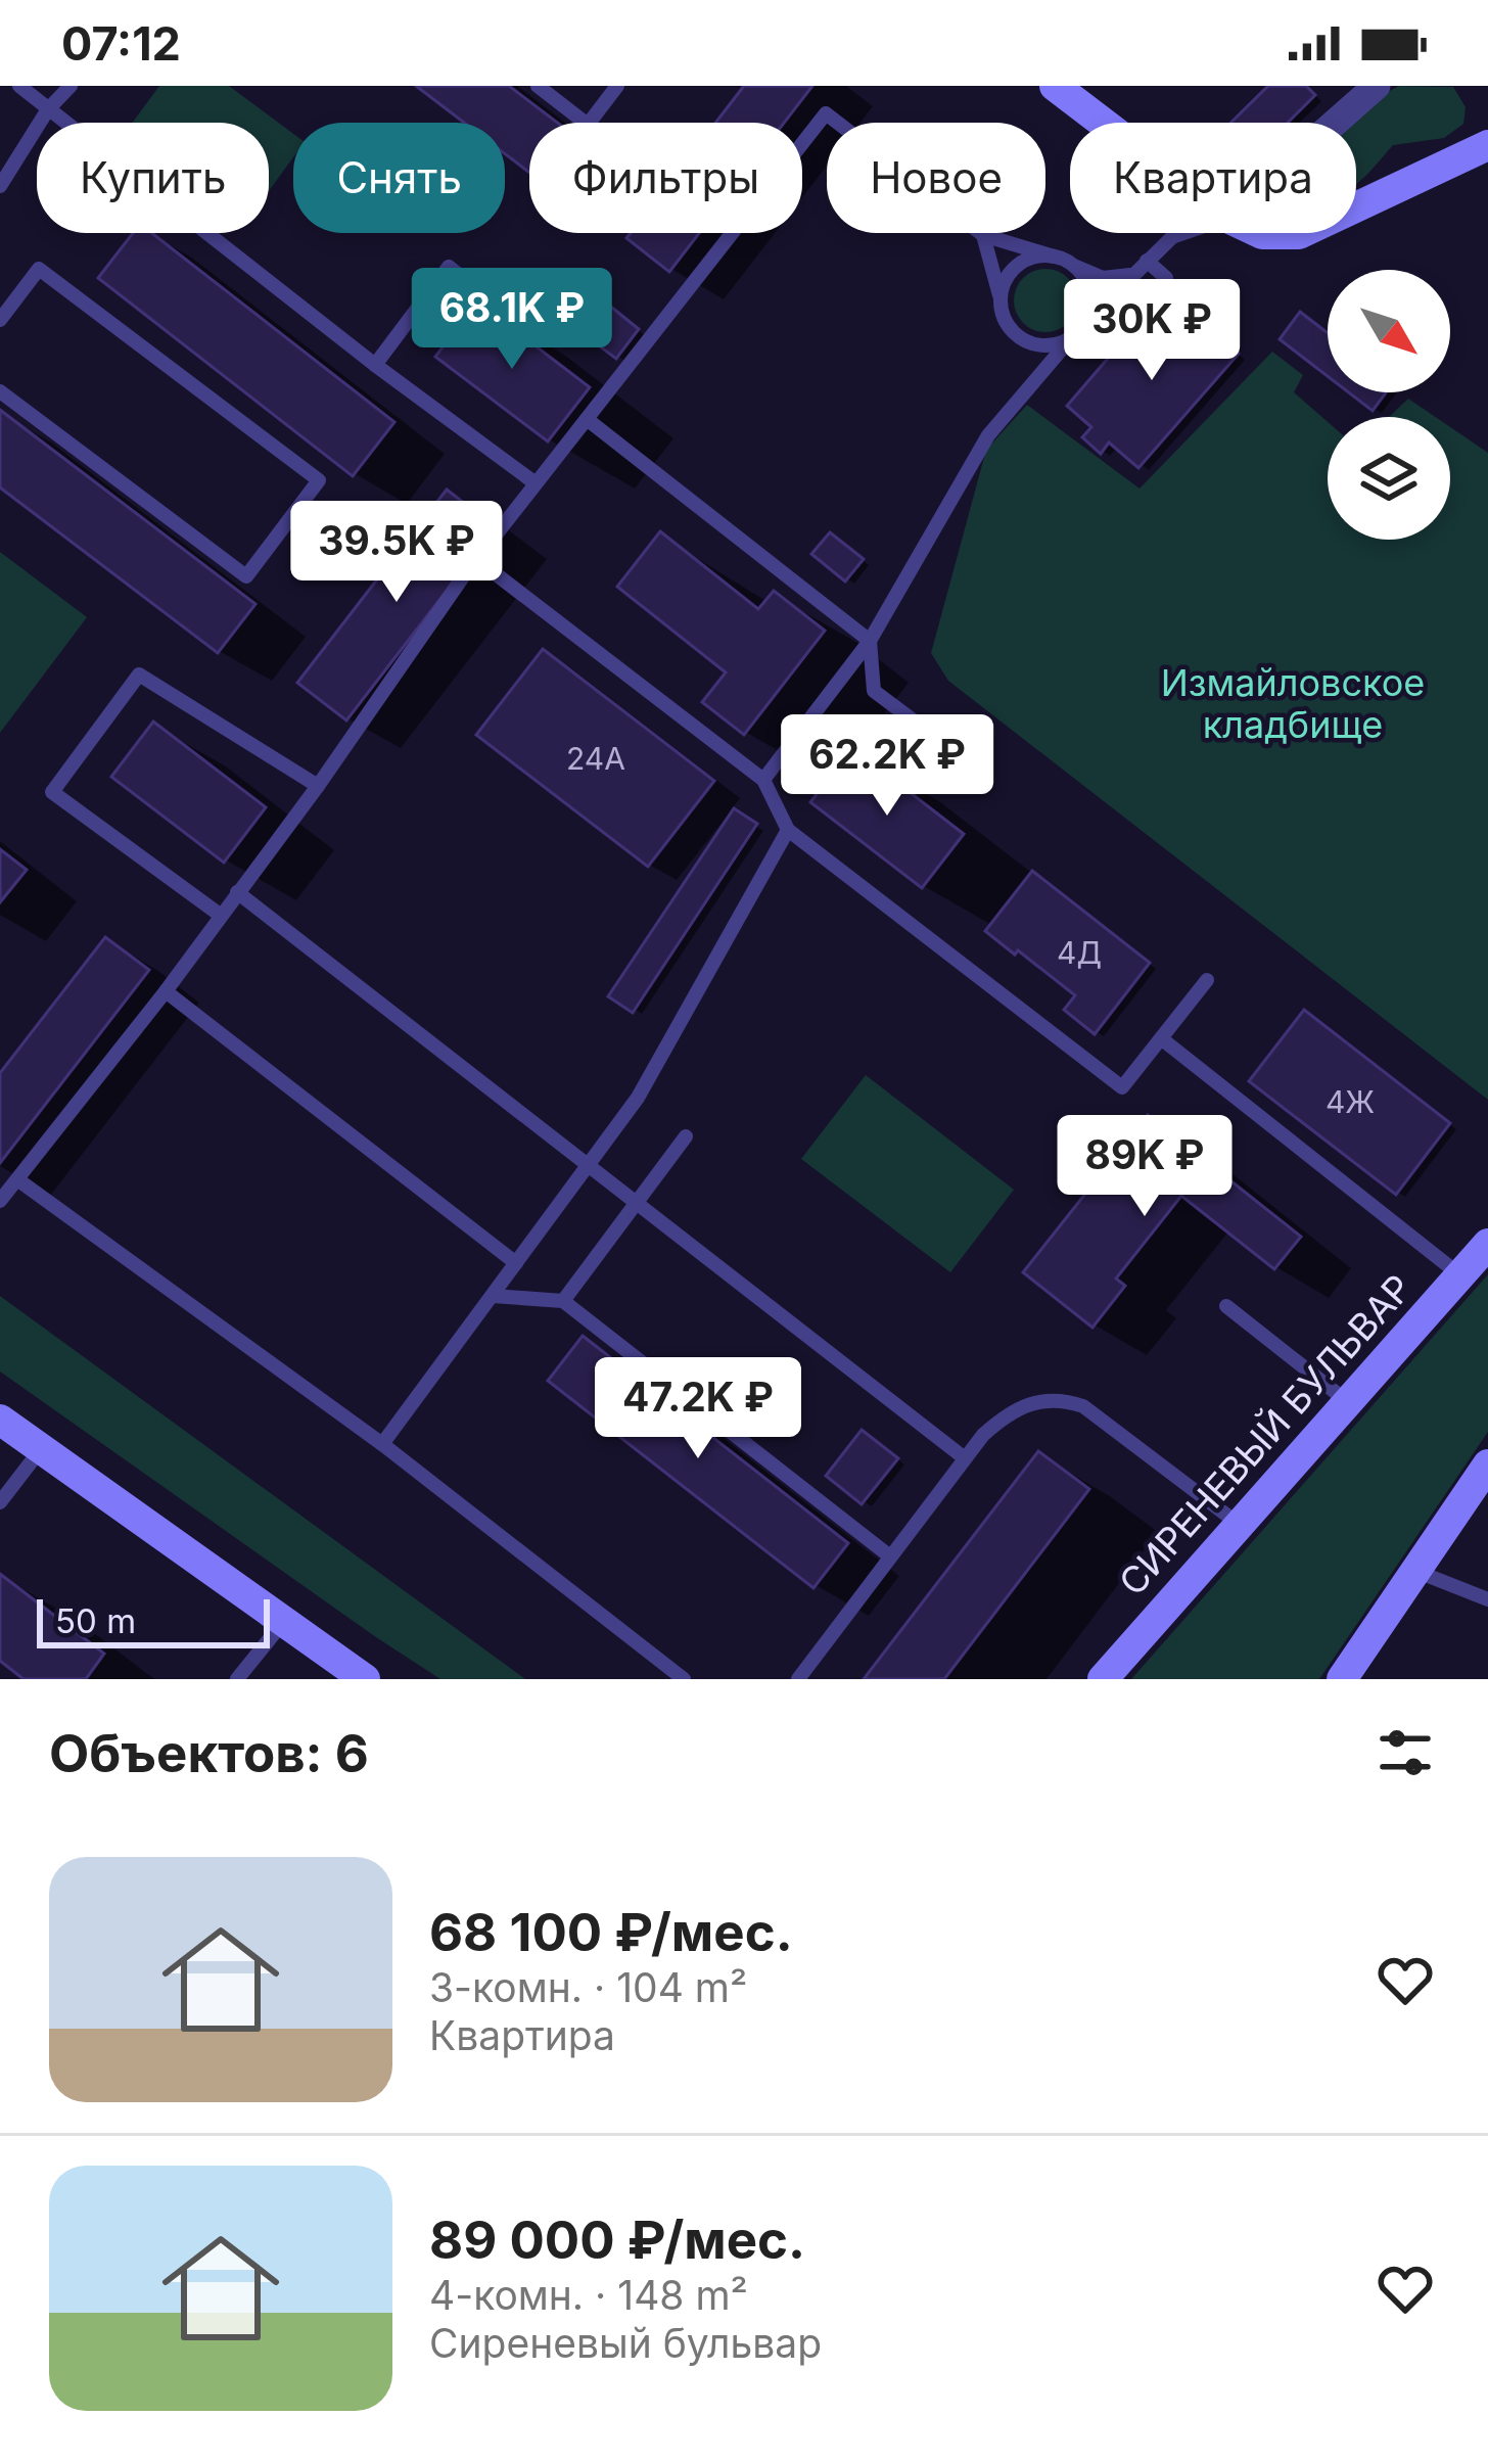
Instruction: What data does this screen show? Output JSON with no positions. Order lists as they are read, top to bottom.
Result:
{
  "streets": {
    "street": ["СИРЕНЕВЫЙ БУЛЬВАР"]
  },
  "parks": ["Измайловское кладбище"],
  "house_numbers": ["24А", "4Д", "4Ж"],
  "scale_bar": "50 m",
  "north": "bottom right",
  "page": {
    "status": "07:12",
    "chip": [
      "Купить",
      "Снять",
      "Фильтры",
      "Новое",
      "Квартира"
    ],
    "price": [
      "68.1K ₽",
      "30K ₽",
      "39.5K ₽",
      "62.2K ₽",
      "89K ₽",
      "47.2K ₽"
    ],
    "scale": "50 m",
    "heading": "Объектов: 6",
    "list": [
      {
        "name": "68 100 ₽/мес.",
        "note": "3-комн. · 104 m² · Квартира"
      },
      {
        "name": "89 000 ₽/мес.",
        "note": "4-комн. · 148 m² · Сиреневый бульвар"
      }
    ]
  }
}
